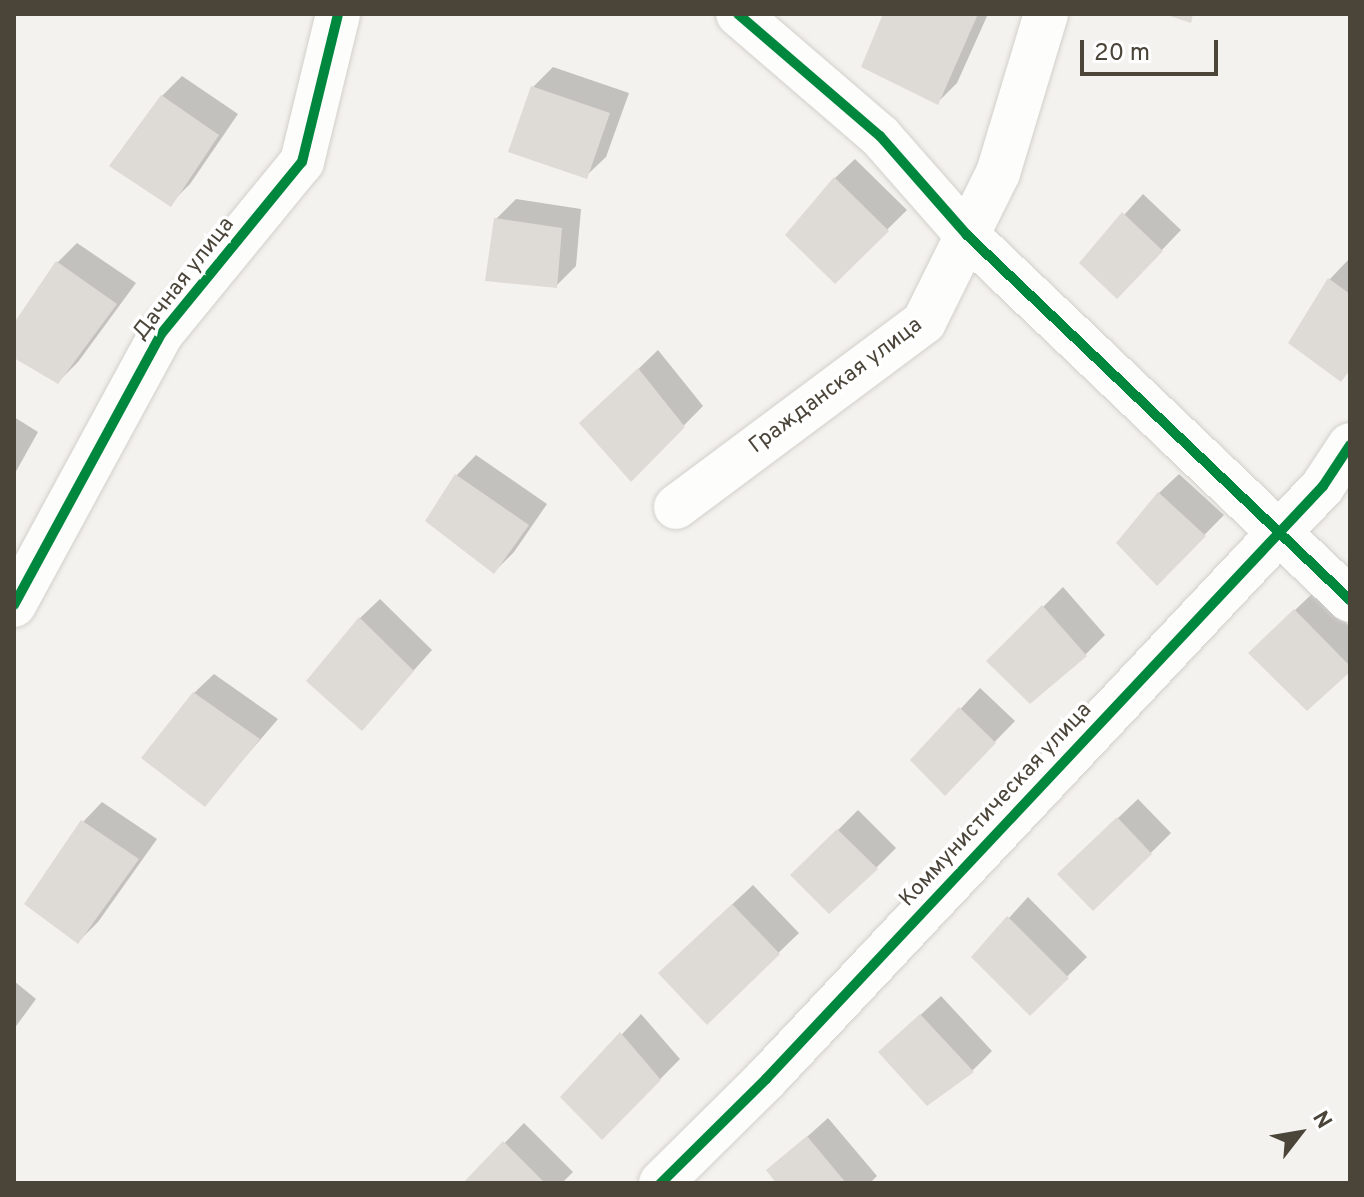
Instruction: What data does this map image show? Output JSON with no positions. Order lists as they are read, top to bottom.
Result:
{
  "streets": {
    "street": ["Дачная улица", "Гражданская улица", "Коммунистическая улица"]
  },
  "scale_bar": "20 m",
  "north": "top right"
}
